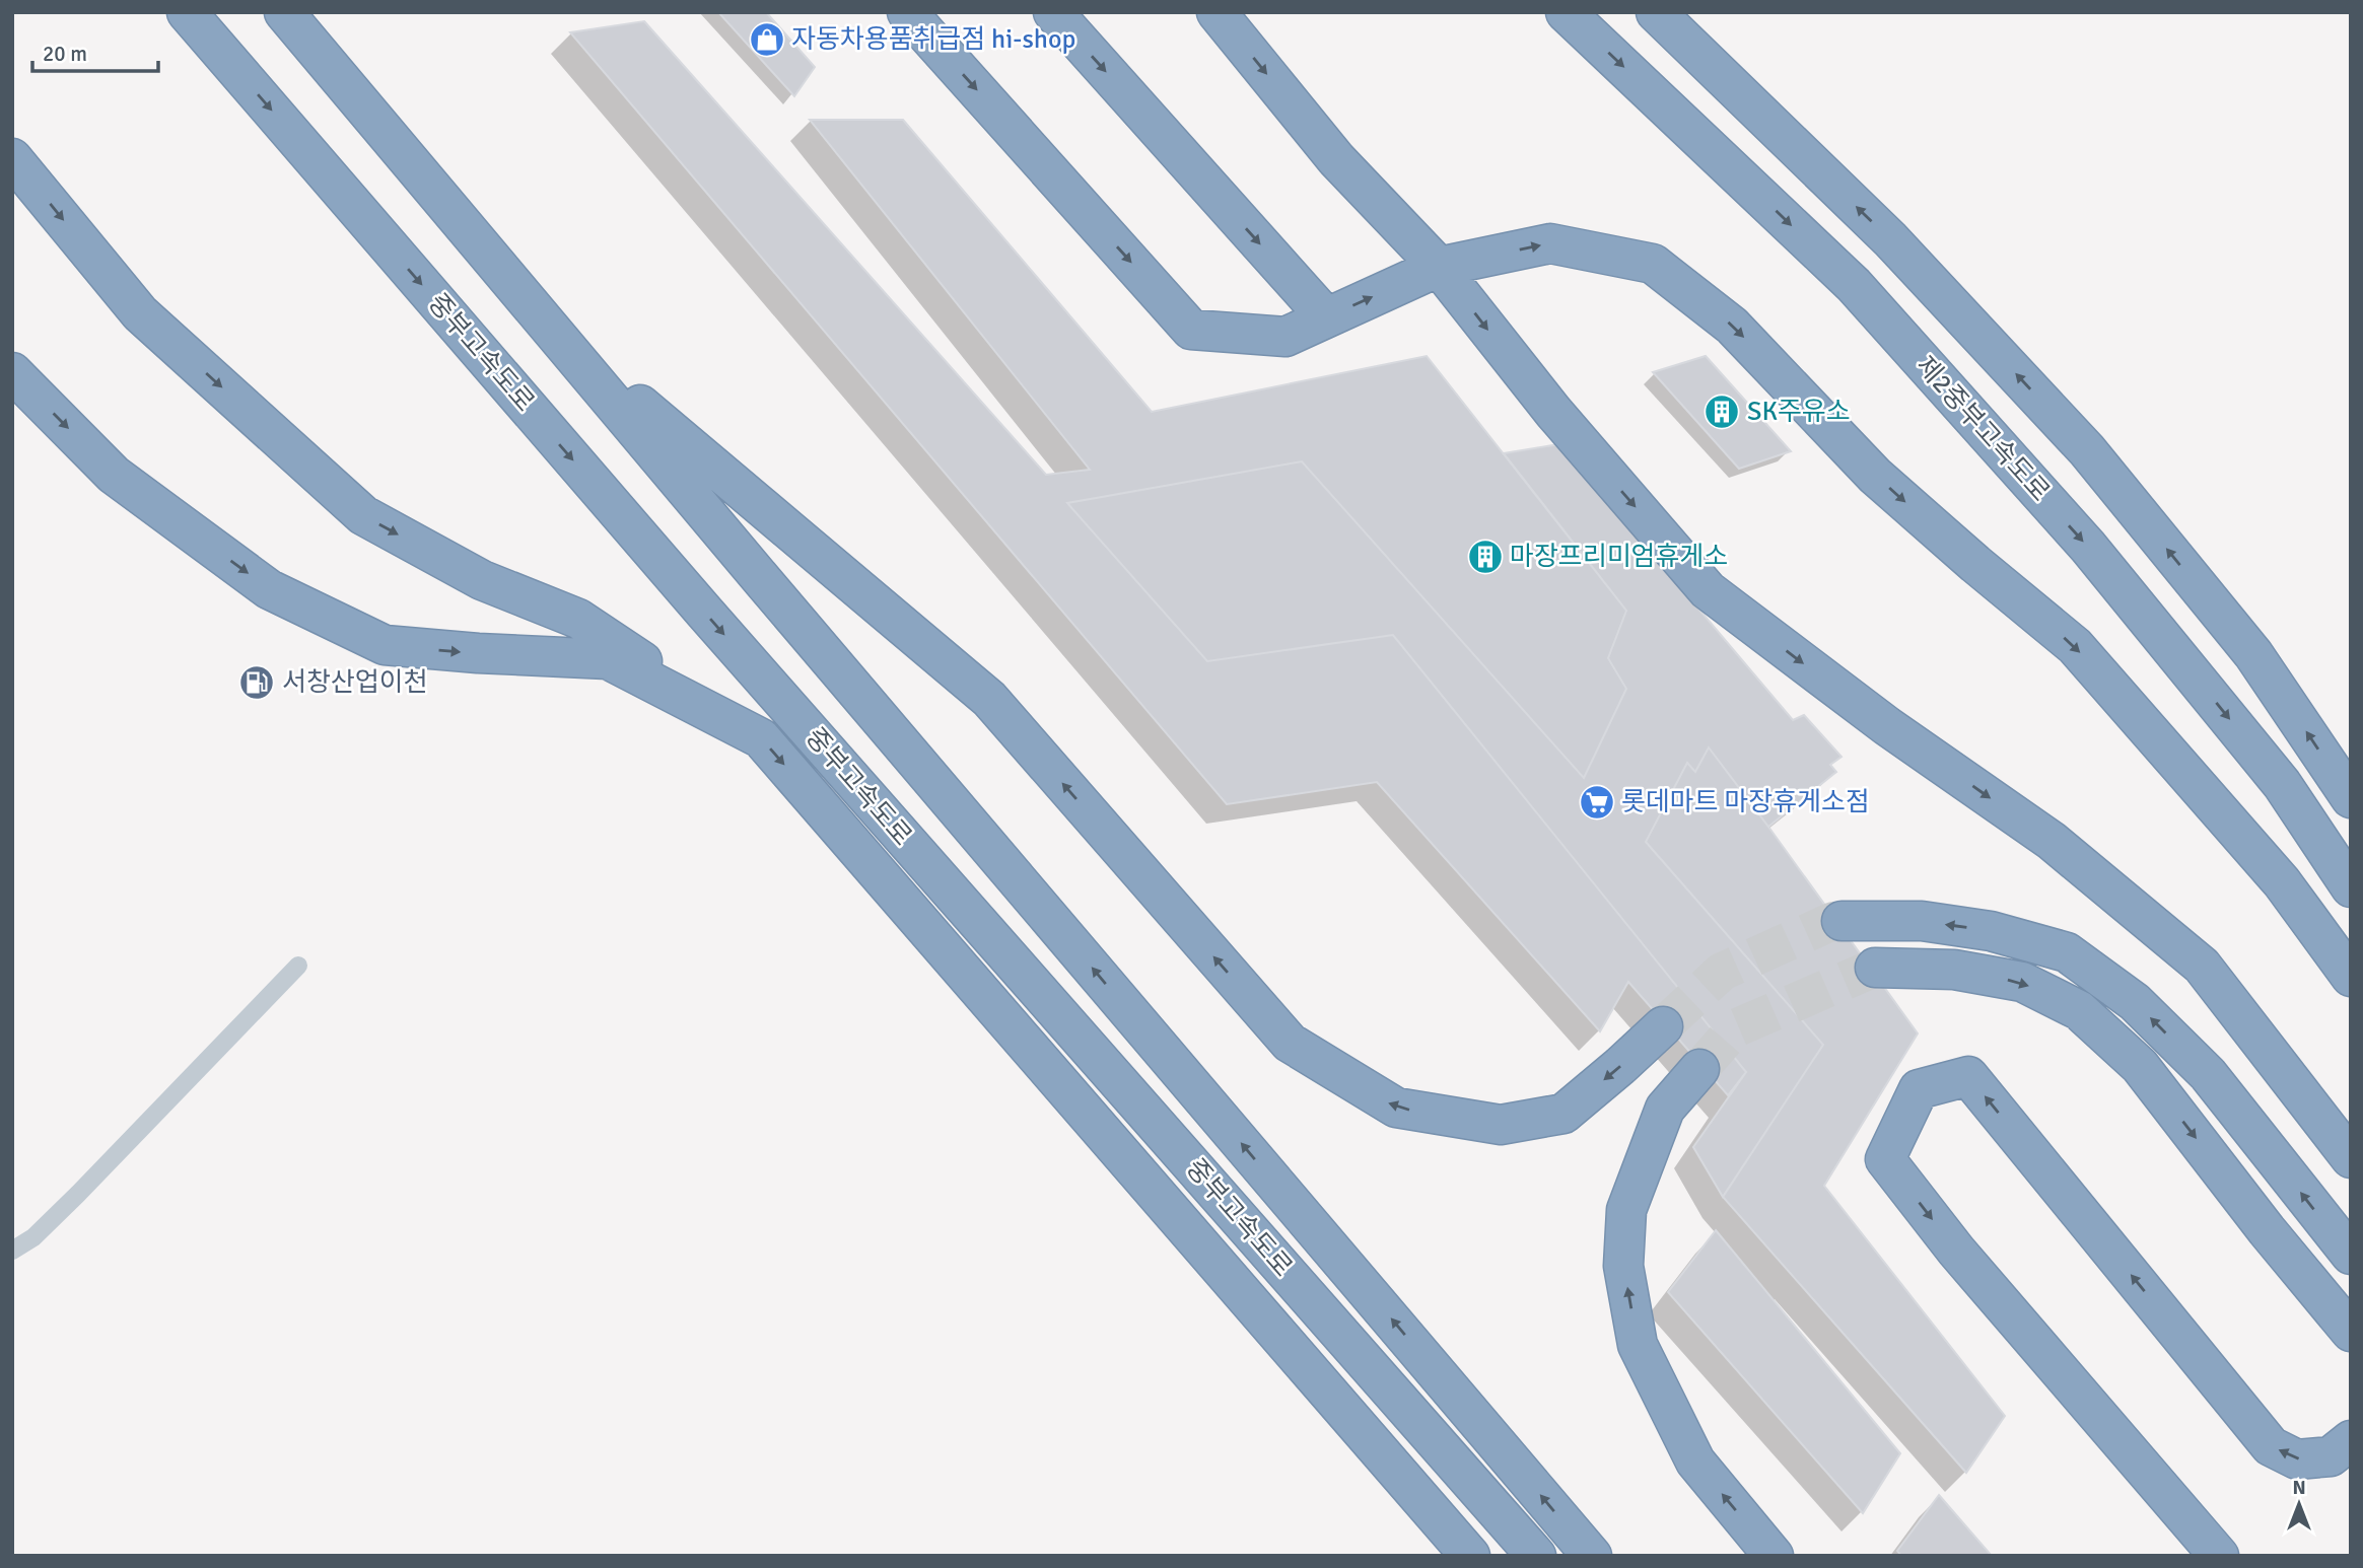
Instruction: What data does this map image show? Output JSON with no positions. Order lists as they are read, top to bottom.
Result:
{
  "streets": {
    "highway": ["중부고속도로", "제2중부고속도로"]
  },
  "places": {
    "shop": ["자동차용품취급점 hi-shop"],
    "building": ["SK주유소", "마장프리미엄휴게소"],
    "fuel station": ["서창산업이천"],
    "supermarket": ["롯데마트 마장휴게소점"]
  },
  "scale_bar": "20 m",
  "north": "top"
}
